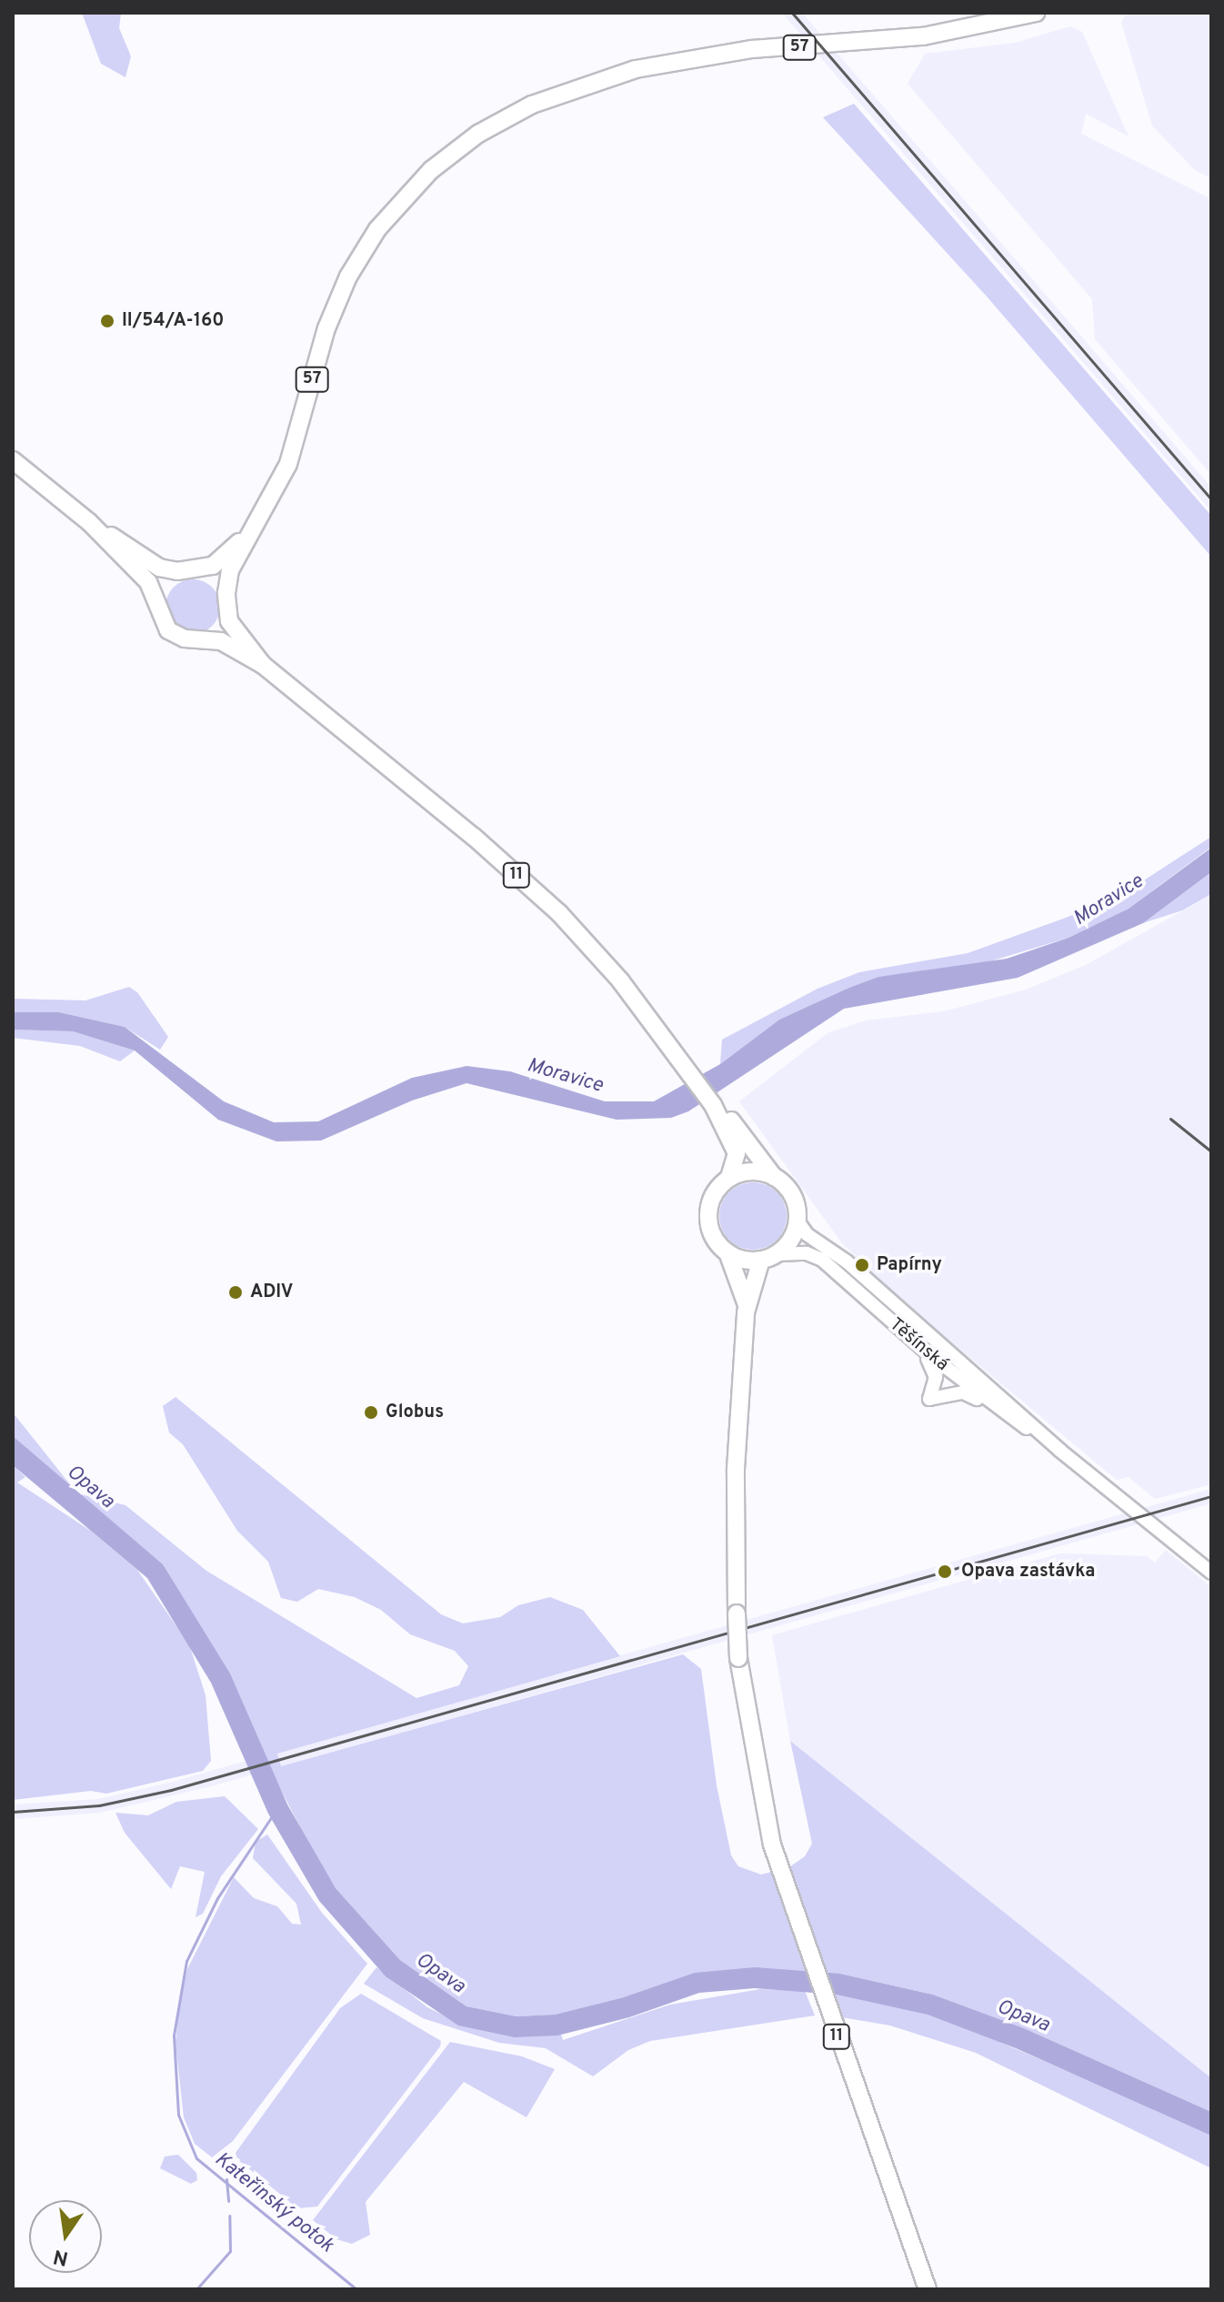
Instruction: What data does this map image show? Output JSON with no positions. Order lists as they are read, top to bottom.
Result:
{
  "streets": {
    "main road": ["57", "11", "Těšínská"]
  },
  "crossings": [
    ["57", "11"],
    ["11", "Těšínská"]
  ],
  "water": ["Moravice", "Opava", "Kateřinský potok"],
  "places": [
    "II/54/A-160",
    "Papírny",
    "ADIV",
    "Globus",
    "Opava zastávka"
  ],
  "north": "bottom"
}
